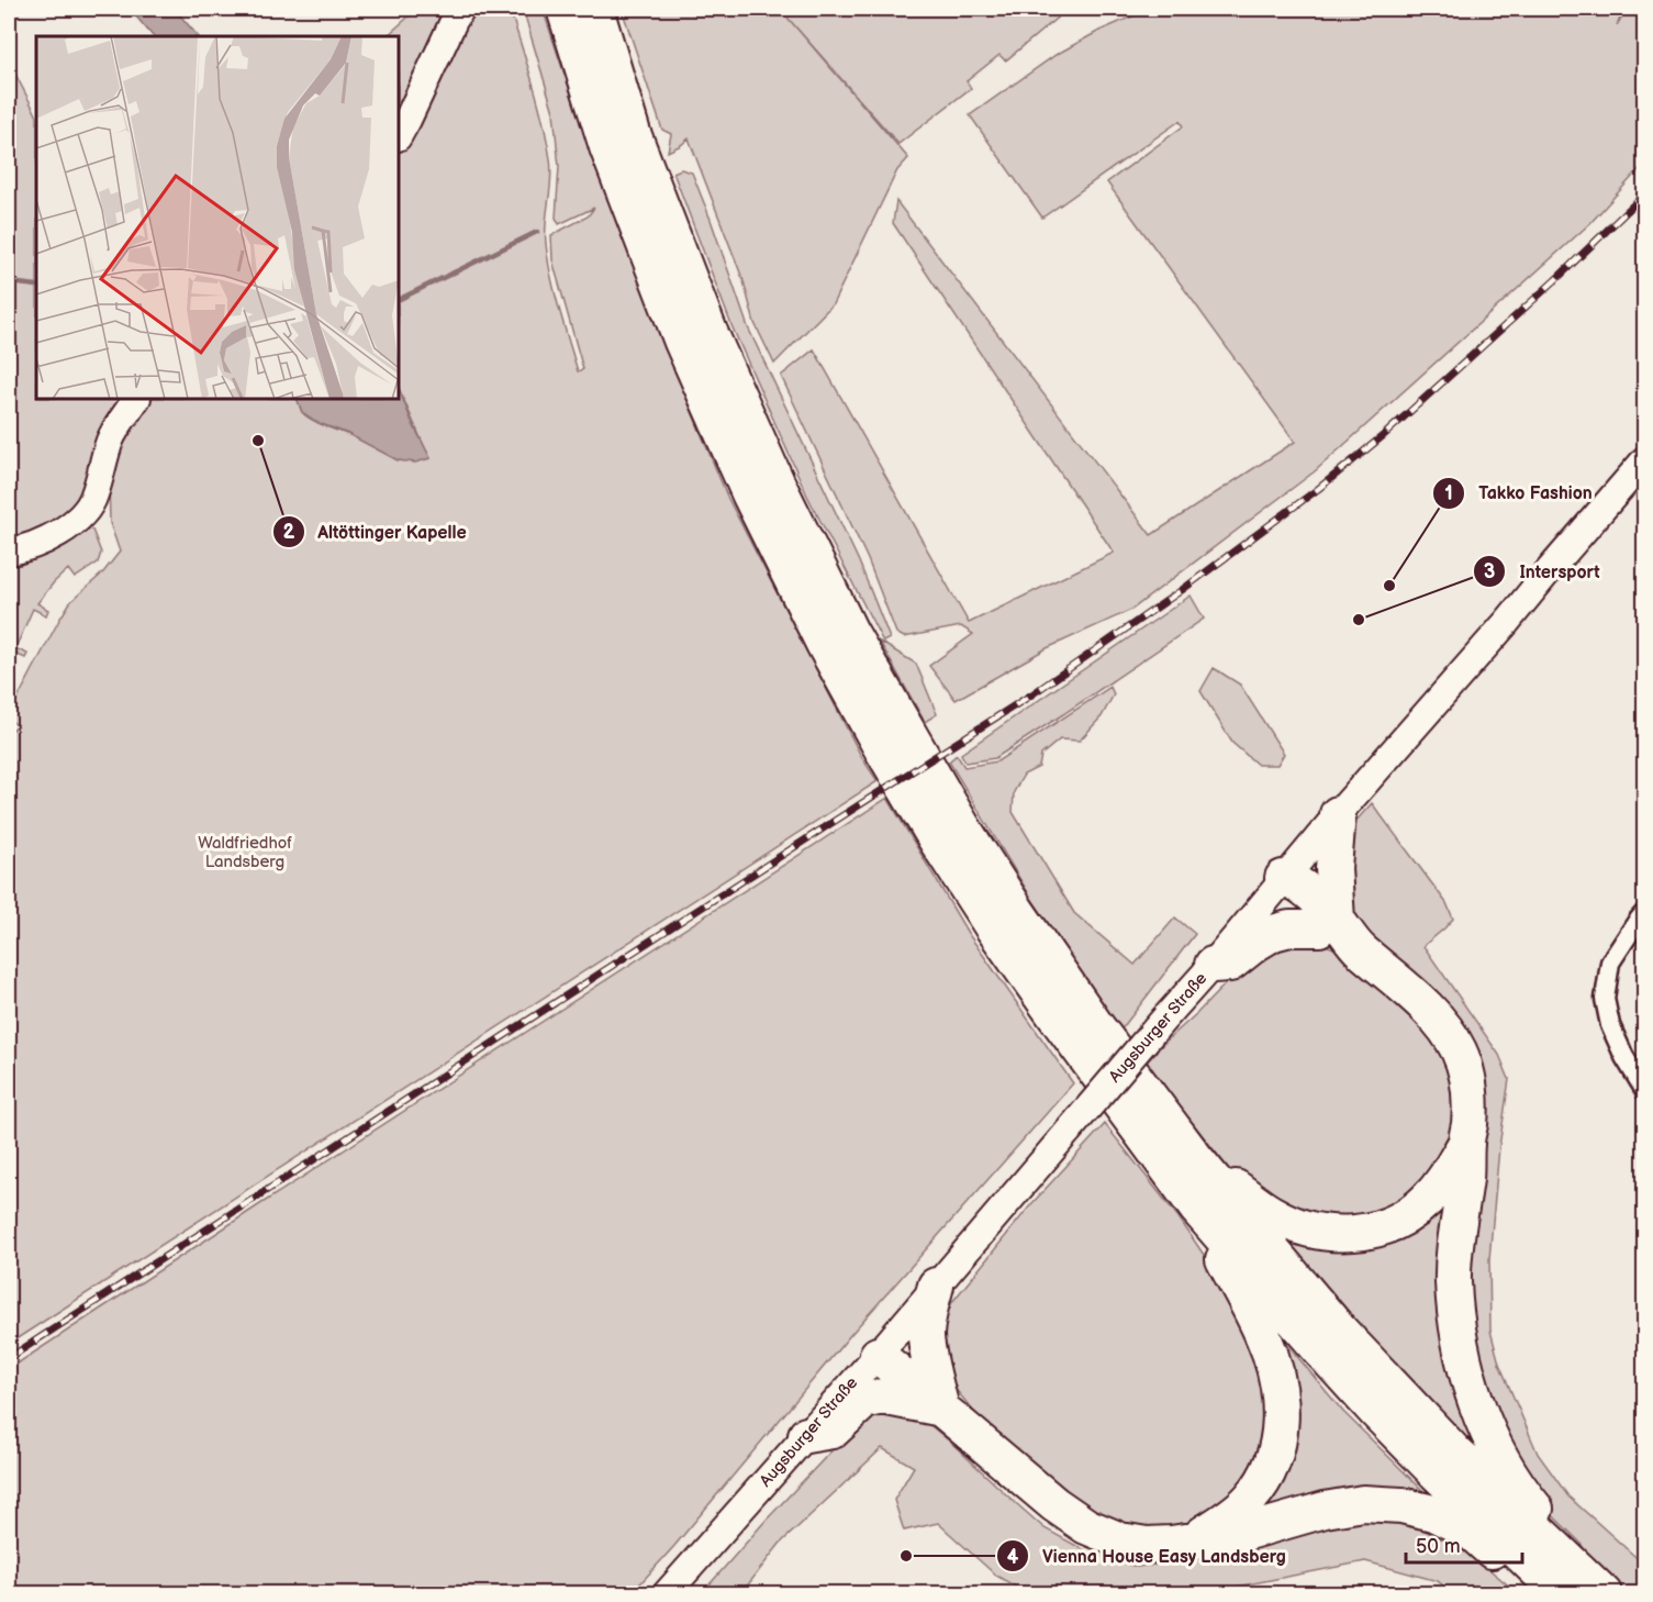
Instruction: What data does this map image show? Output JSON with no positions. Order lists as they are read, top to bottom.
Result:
{
  "streets": {
    "main road": ["Augsburger Straße"]
  },
  "parks": ["Waldfriedhof Landsberg"],
  "places": [
    "Altöttinger Kapelle",
    "Takko Fashion",
    "Intersport",
    "Vienna House Easy Landsberg"
  ],
  "scale_bar": "50 m"
}
